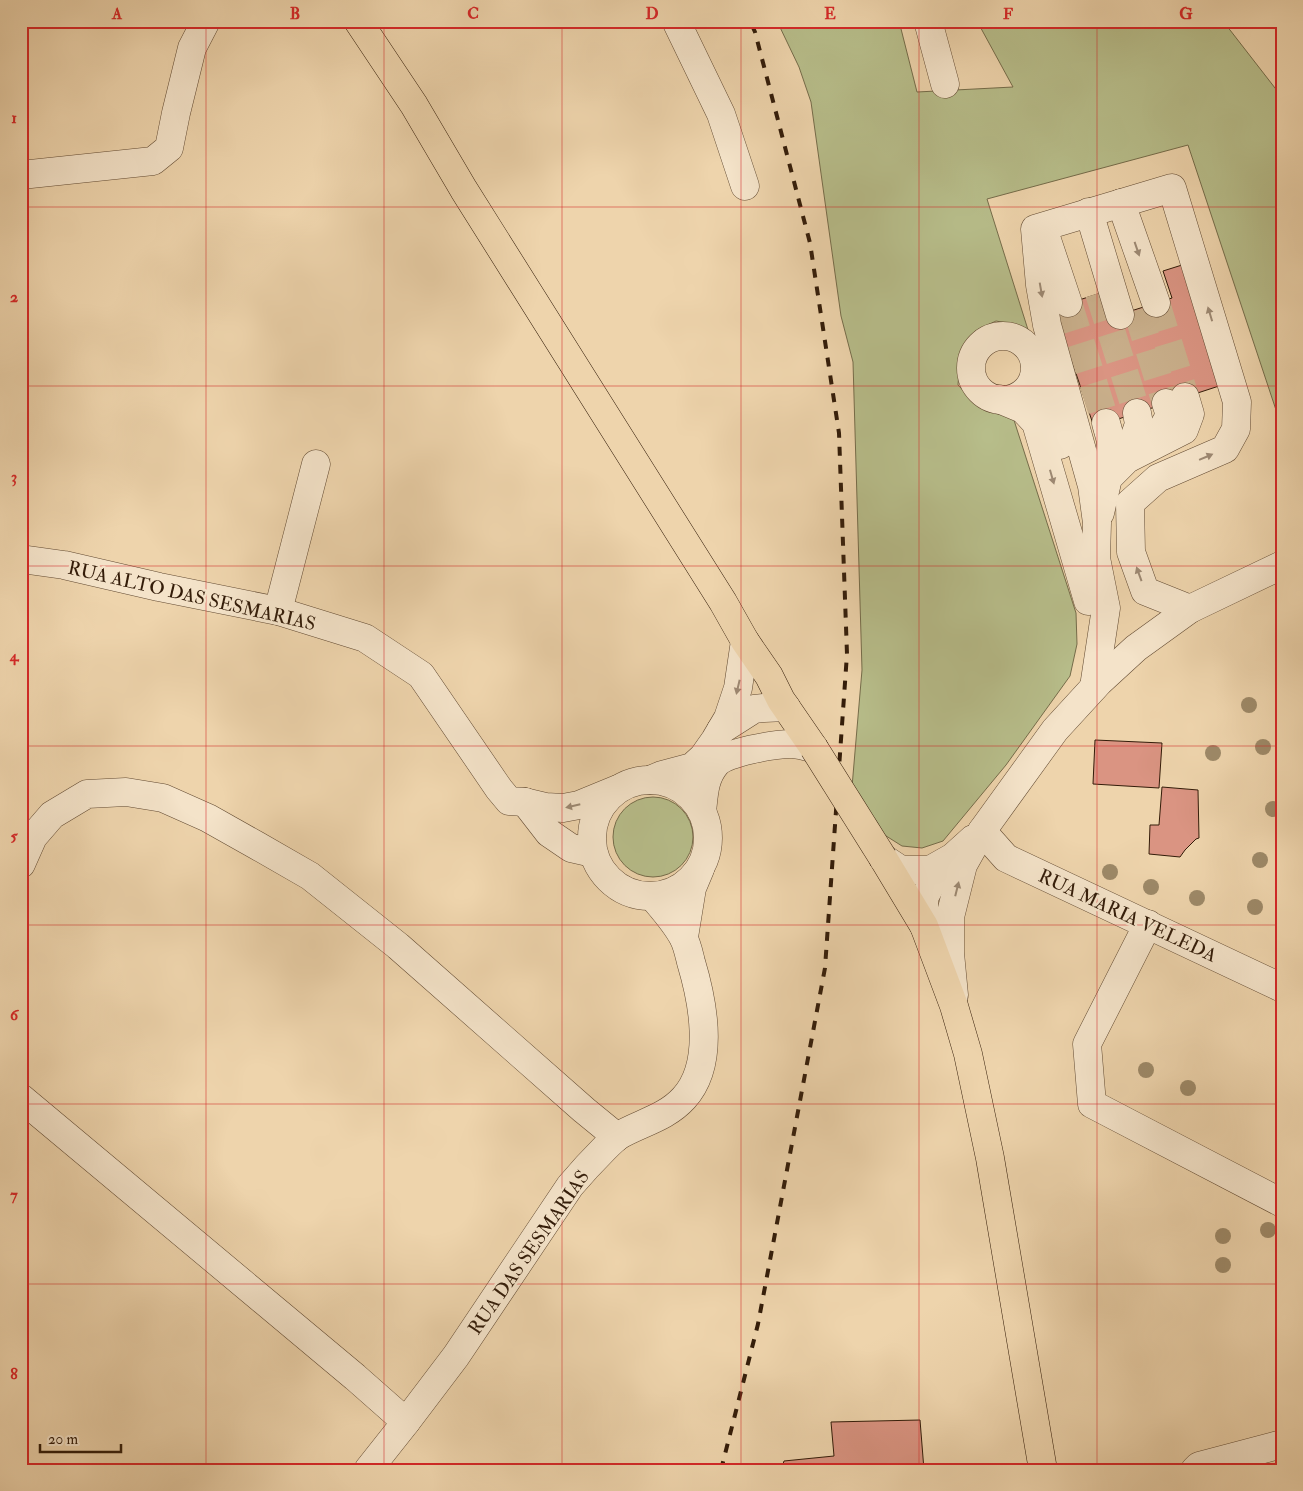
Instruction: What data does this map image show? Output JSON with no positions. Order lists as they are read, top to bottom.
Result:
{
  "streets": {
    "street": ["RUA ALTO DAS SESMARIAS", "RUA MARIA VELEDA", "RUA DAS SESMARIAS"]
  },
  "crossings": [
    ["RUA ALTO DAS SESMARIAS", "RUA DAS SESMARIAS"]
  ],
  "scale_bar": "20 m",
  "grid": {
    "columns": [
      "A",
      "B",
      "C",
      "D",
      "E",
      "F",
      "G"
    ],
    "rows": [
      "1",
      "2",
      "3",
      "4",
      "5",
      "6",
      "7",
      "8"
    ]
  }
}
